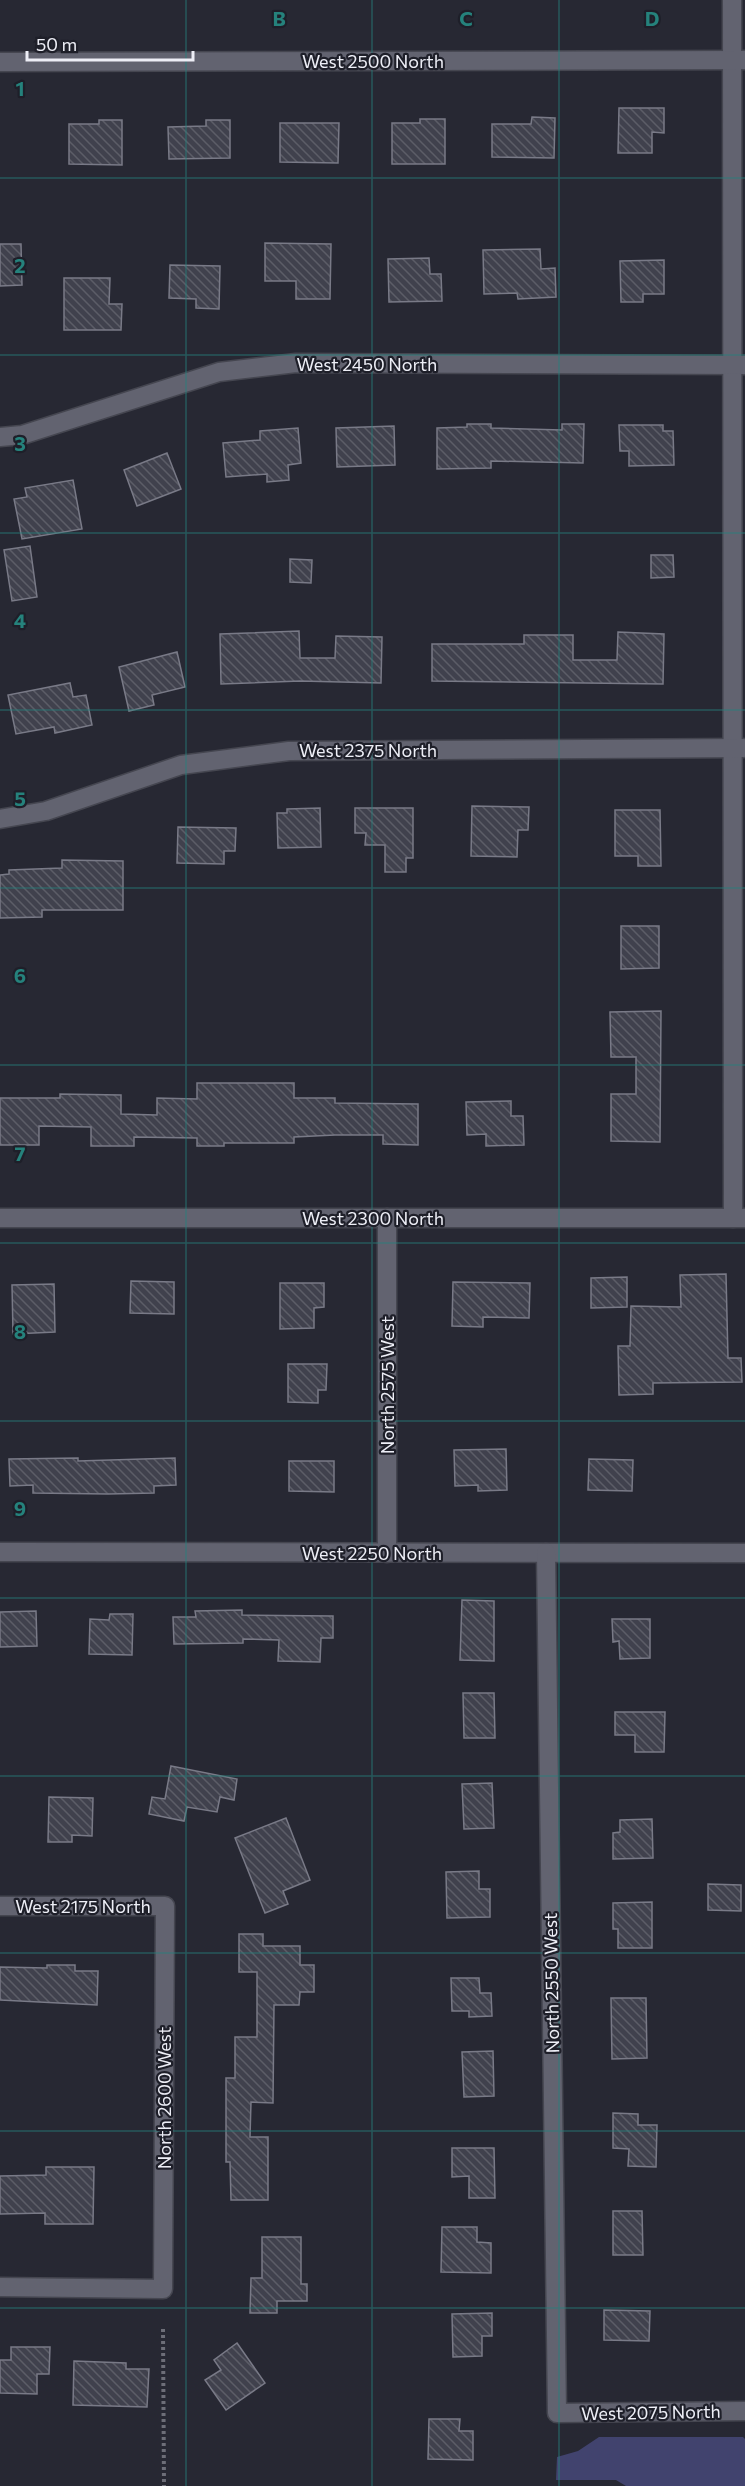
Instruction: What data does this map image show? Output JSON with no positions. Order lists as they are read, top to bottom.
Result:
{
  "streets": {
    "street": [
      "West 2500 North",
      "West 2450 North",
      "West 2375 North",
      "West 2300 North",
      "North 2575 West",
      "West 2250 North",
      "West 2175 North",
      "North 2550 West",
      "North 2600 West",
      "West 2075 North"
    ]
  },
  "crossings": [
    ["West 2300 North", "North 2575 West"],
    ["North 2575 West", "West 2250 North"],
    ["West 2250 North", "North 2550 West"],
    ["West 2175 North", "North 2600 West"],
    ["North 2550 West", "West 2075 North"]
  ],
  "scale_bar": "50 m",
  "grid": {
    "columns": ["B", "C", "D"],
    "rows": [
      "1",
      "2",
      "3",
      "4",
      "5",
      "6",
      "7",
      "8",
      "9"
    ]
  }
}
